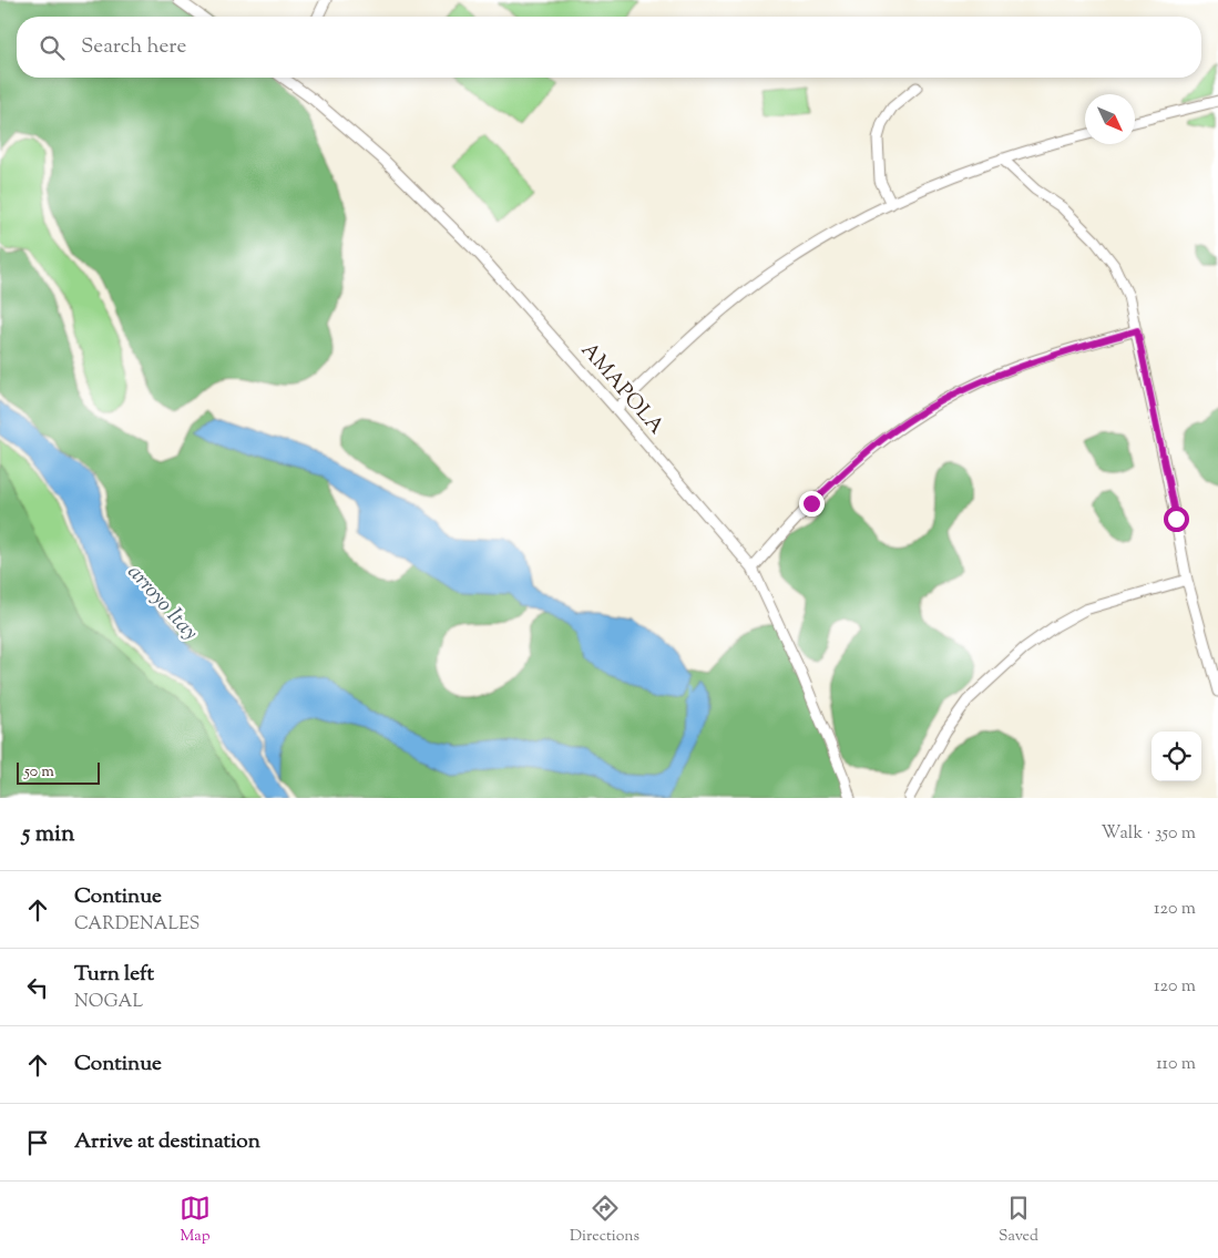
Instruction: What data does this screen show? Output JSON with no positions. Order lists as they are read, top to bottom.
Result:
{
  "streets": {
    "street": ["AMAPOLA"]
  },
  "water": ["arroyo Itay"],
  "scale_bar": "50 m",
  "north": "bottom right",
  "page": {
    "search": "Search here",
    "scale": "50 m",
    "heading": ["5 min", "Walk · 350 m"],
    "list": [
      ["Continue", "CARDENALES", "120 m"],
      ["Turn left", "NOGAL", "120 m"],
      ["Continue", "110 m"],
      "Arrive at destination"
    ],
    "nav": ["Map", "Directions", "Saved"]
  }
}
